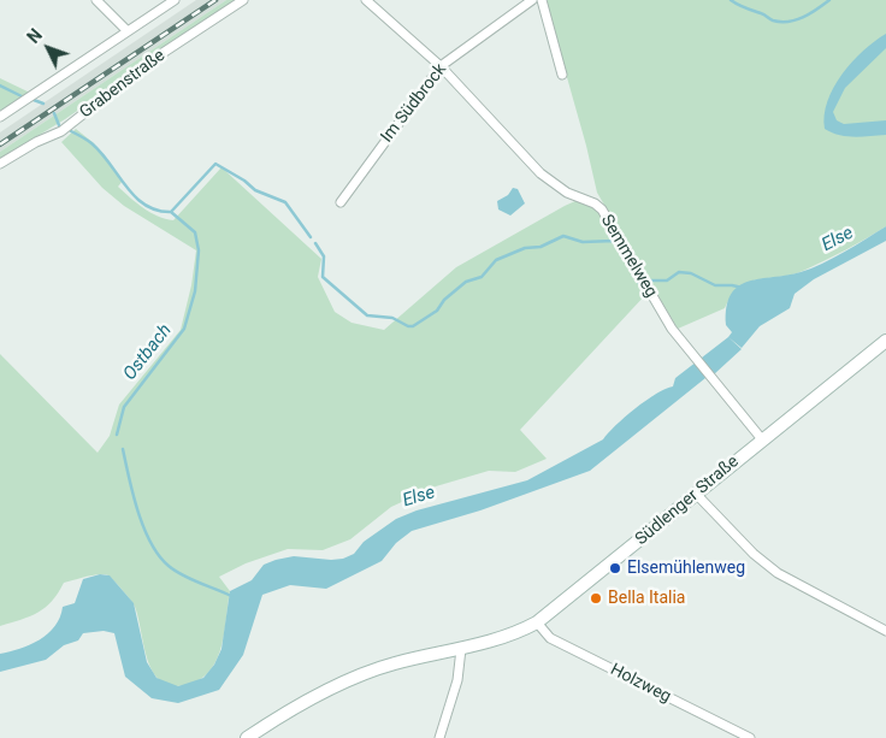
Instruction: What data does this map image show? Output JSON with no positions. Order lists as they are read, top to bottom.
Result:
{
  "streets": {
    "main road": ["Südlenger Straße"],
    "street": [
      "Grabenstraße",
      "Im Südbrock",
      "Semmelweg",
      "Holzweg"
    ]
  },
  "crossings": [
    ["Im Südbrock", "Semmelweg"],
    ["Semmelweg", "Südlenger Straße"],
    ["Südlenger Straße", "Holzweg"]
  ],
  "water": ["Else", "Ostbach"],
  "places": ["Elsemühlenweg", "Bella Italia"],
  "north": "top left"
}
